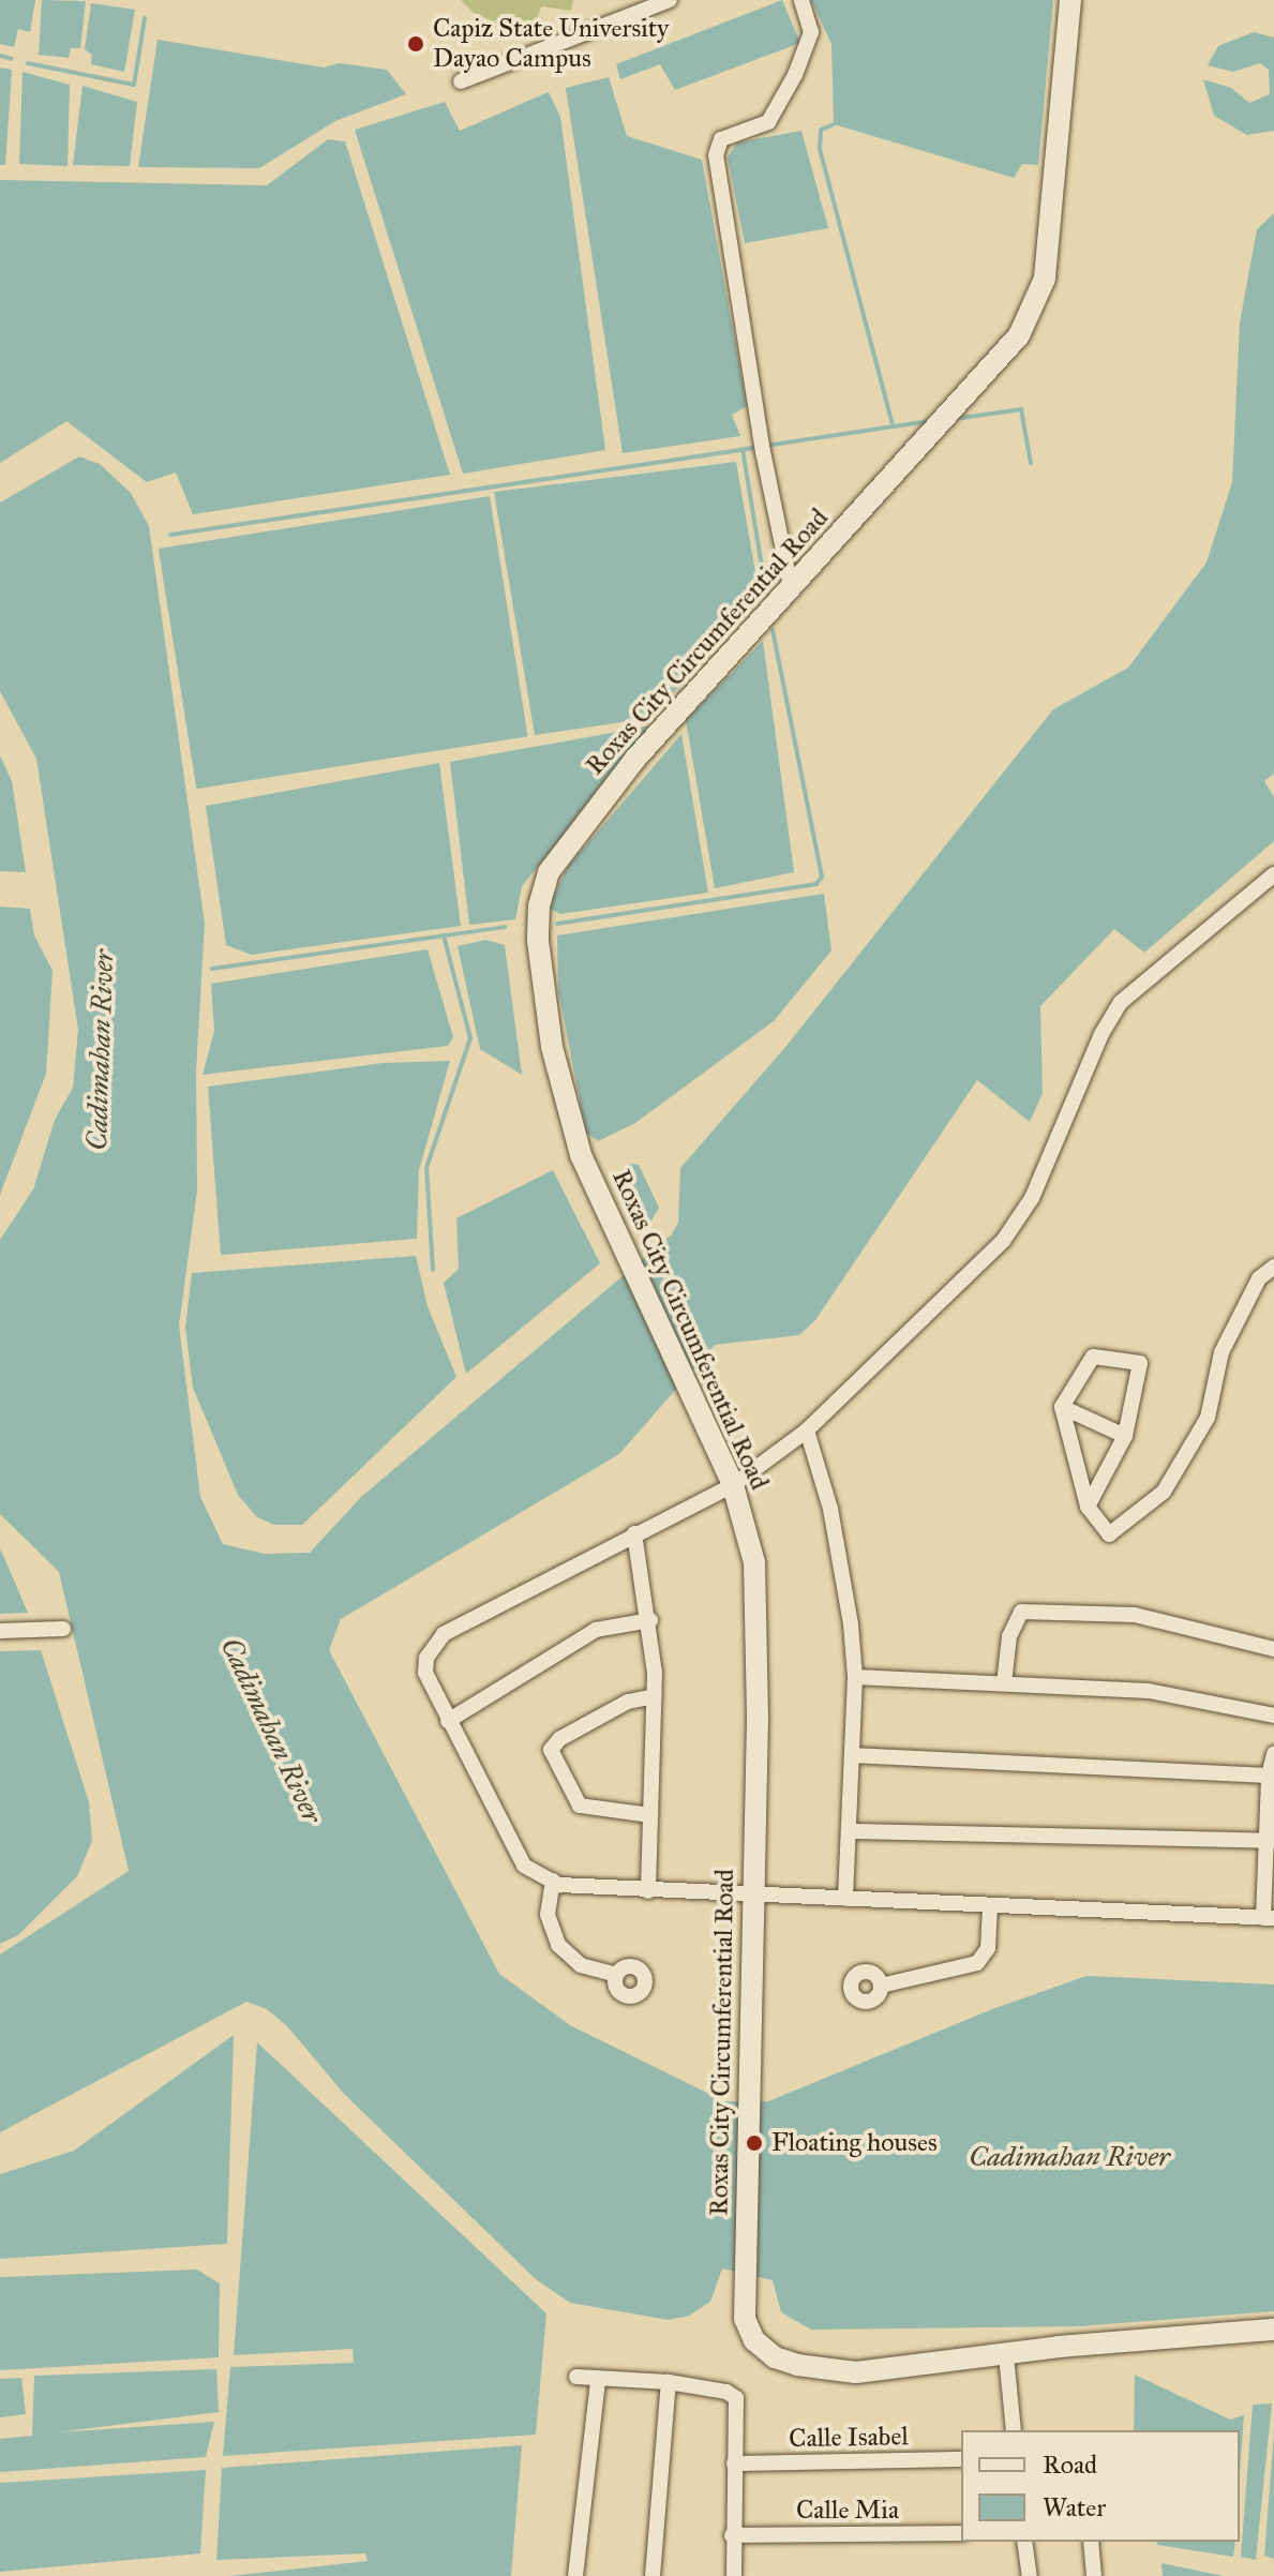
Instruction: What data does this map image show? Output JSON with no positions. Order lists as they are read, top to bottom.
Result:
{
  "streets": {
    "main road": ["Roxas City Circumferential Road"],
    "street": ["Calle Isabel", "Calle Mia"]
  },
  "water": ["Cadimahan River"],
  "places": ["Capiz State University Dayao Campus", "Floating houses"],
  "legend": ["Road", "Water"]
}
